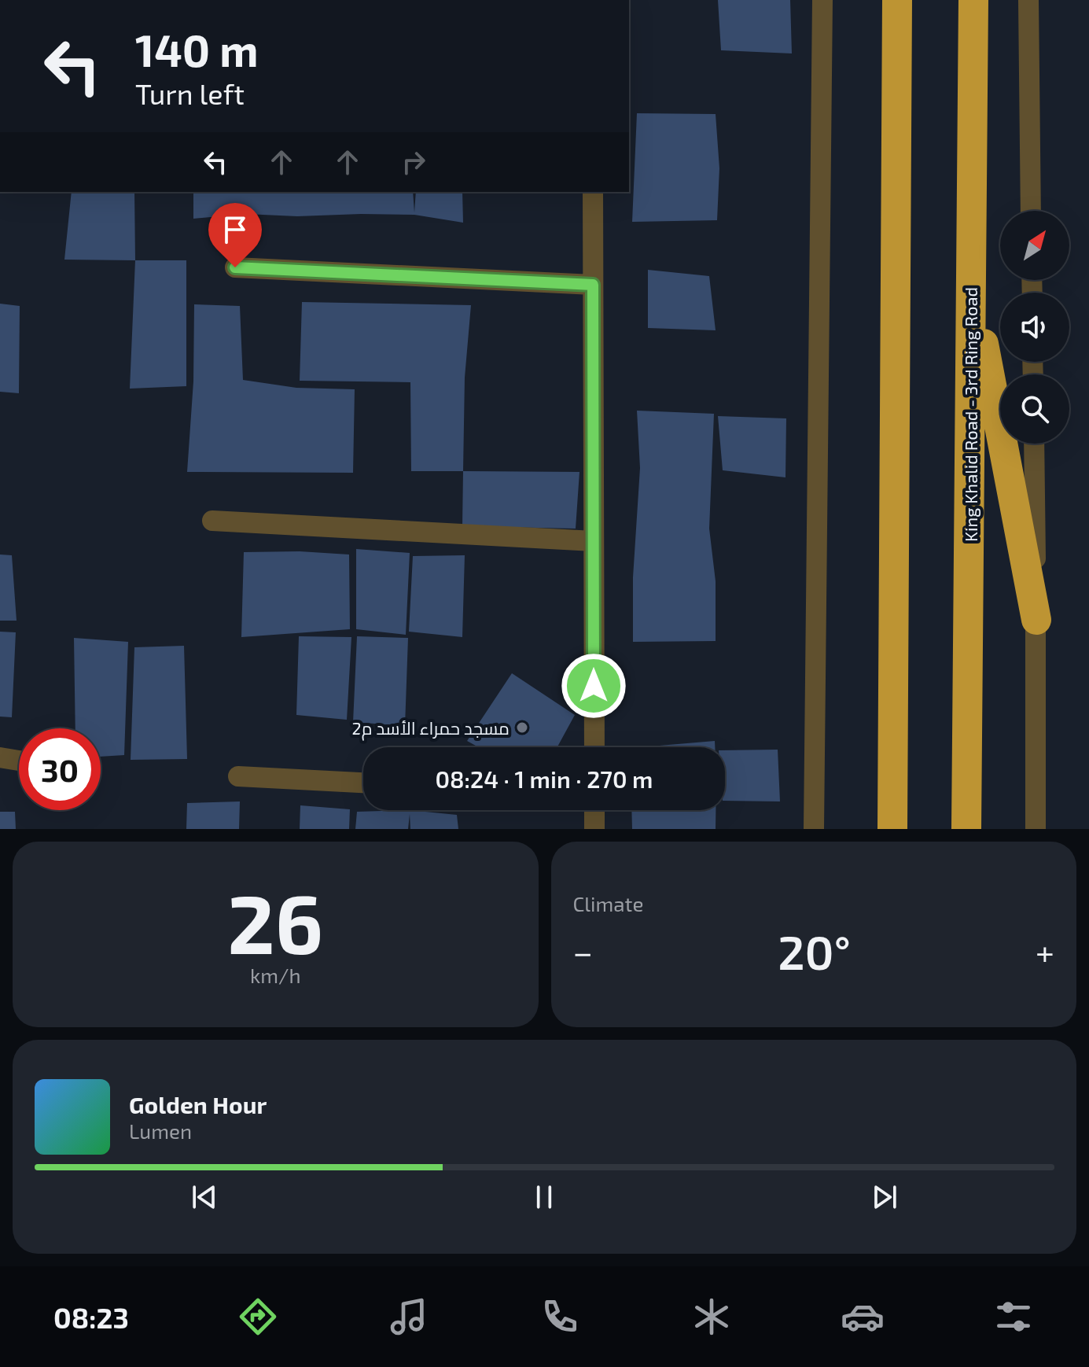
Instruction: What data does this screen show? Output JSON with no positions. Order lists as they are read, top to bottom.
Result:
{
  "streets": {
    "highway": ["King Khalid Road - 3rd Ring Road"]
  },
  "places": ["مسجد حمراء الأسد م2"],
  "north": "top right",
  "page": {
    "turn": ["140 m", "Turn left"],
    "limit": "30",
    "trip": "08:24 · 1 min · 270 m",
    "tile": [
      ["26", "km/h"],
      "Climate"
    ],
    "heat": ["−", "20°", "+"],
    "song": ["Golden Hour", "Lumen"],
    "tabs": "08:23"
  }
}
